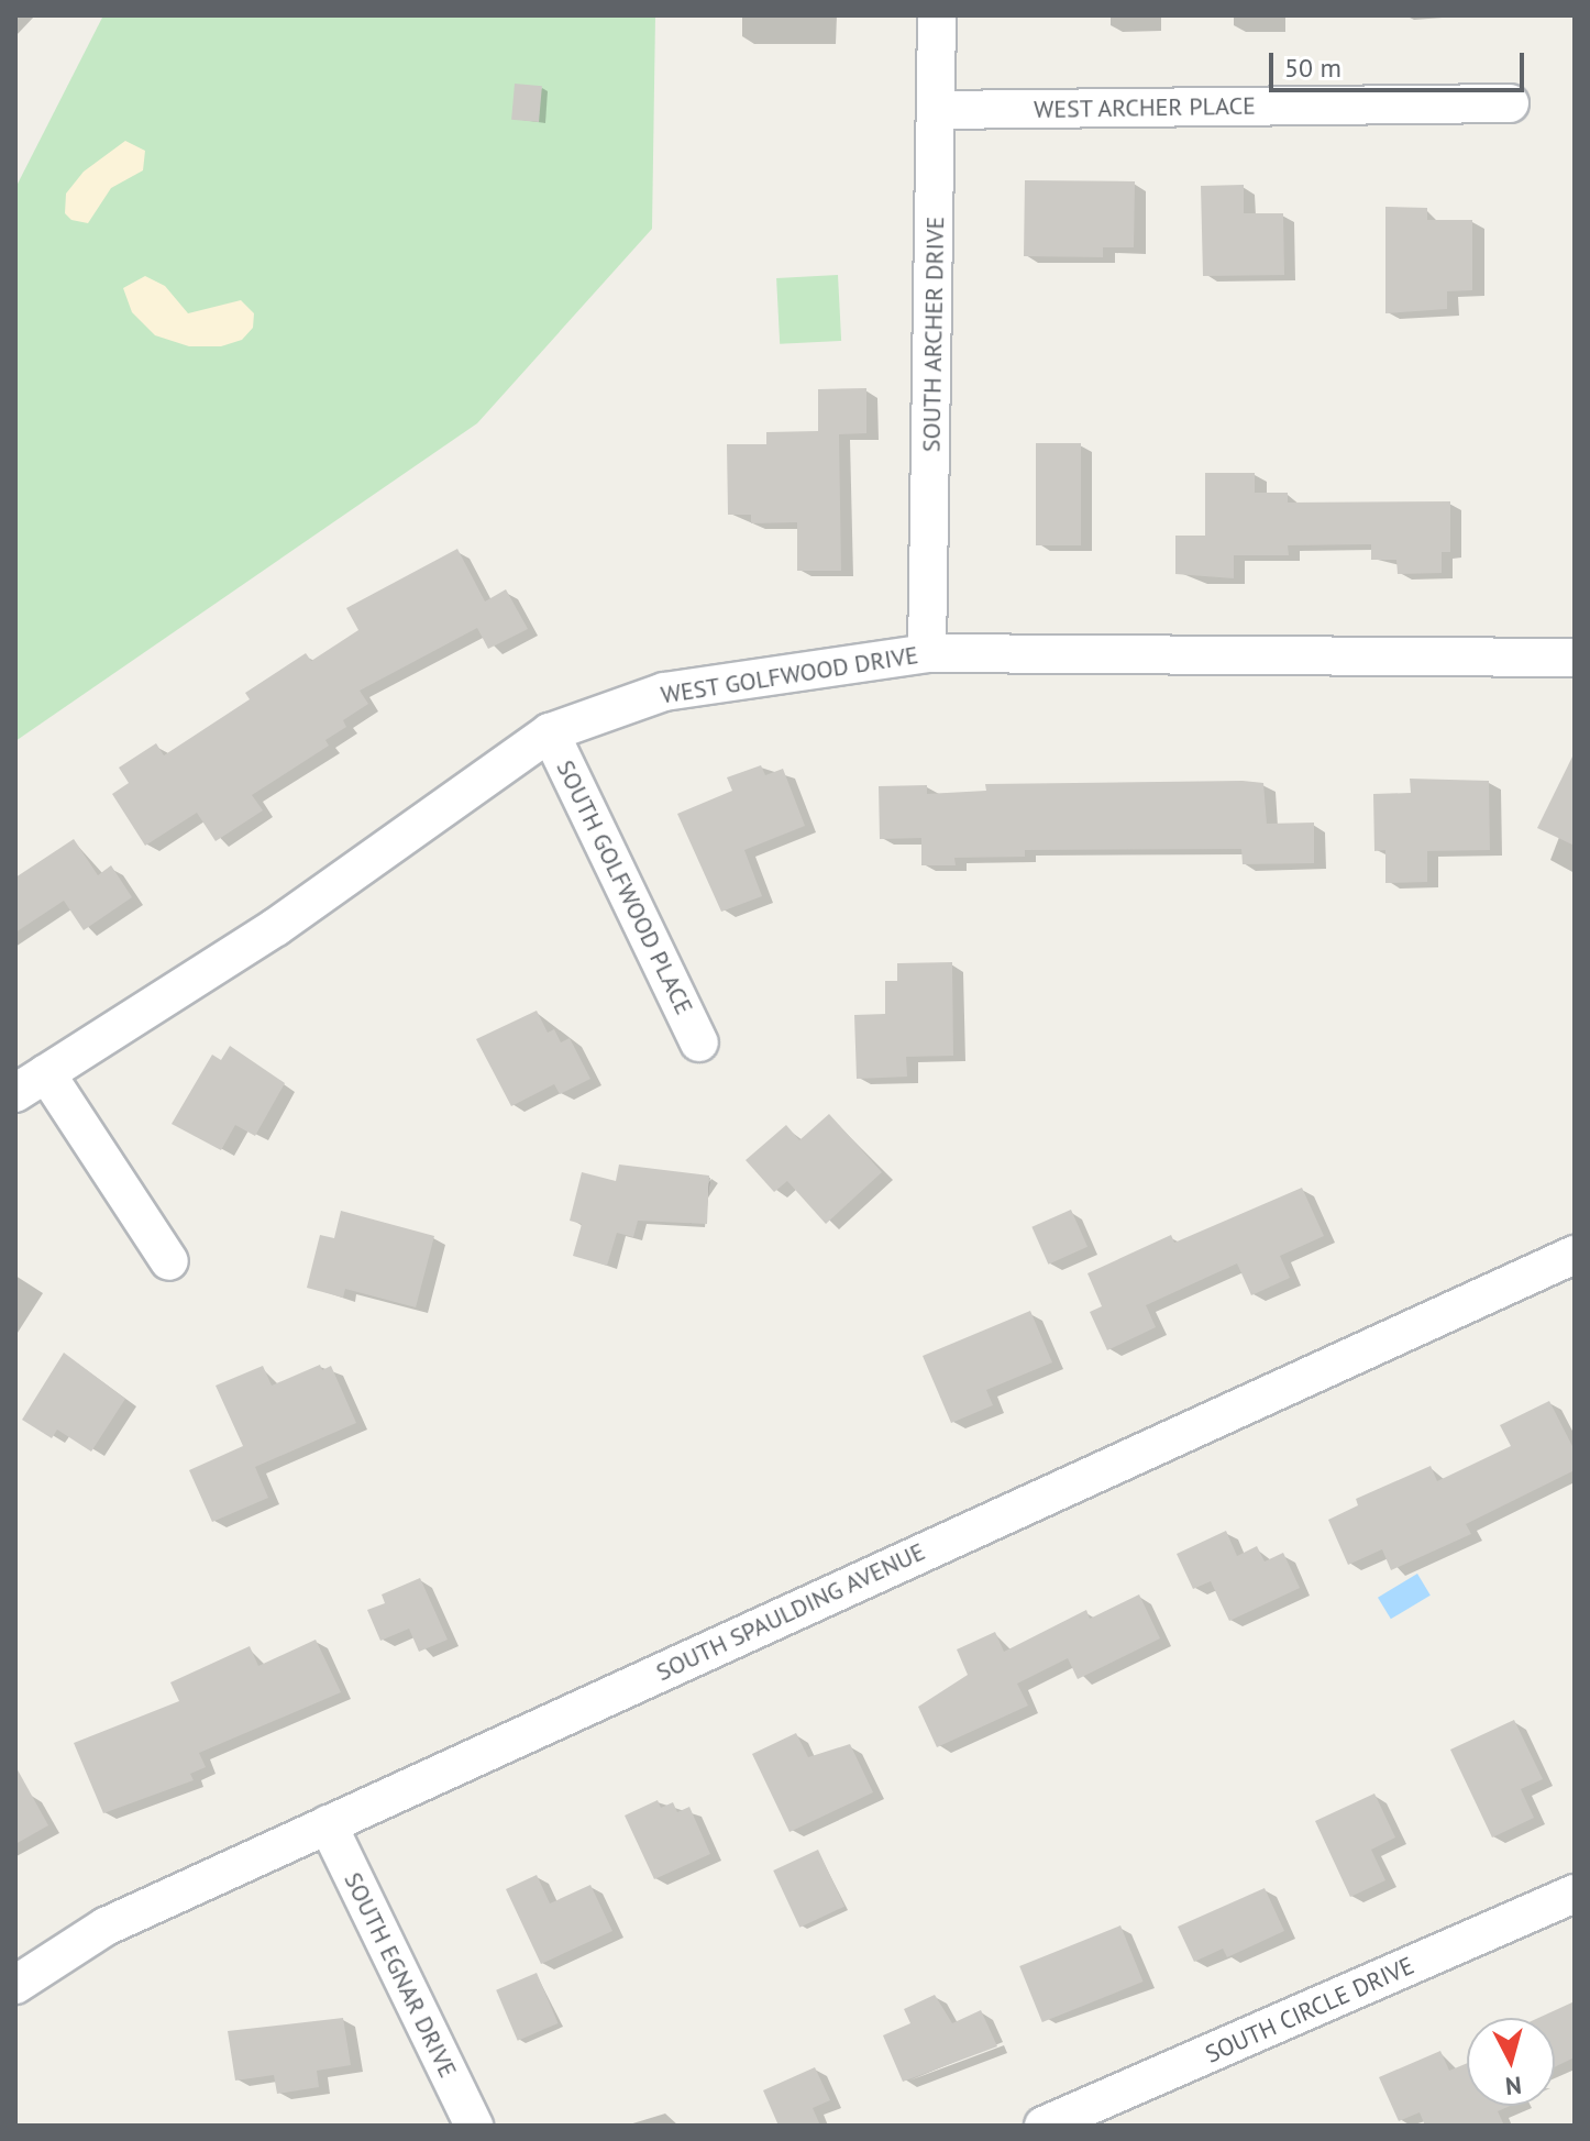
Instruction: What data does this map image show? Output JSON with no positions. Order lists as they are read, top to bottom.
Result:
{
  "streets": {
    "street": [
      "WEST ARCHER PLACE",
      "SOUTH ARCHER DRIVE",
      "WEST GOLFWOOD DRIVE",
      "SOUTH GOLFWOOD PLACE",
      "SOUTH SPAULDING AVENUE",
      "SOUTH EGNAR DRIVE",
      "SOUTH CIRCLE DRIVE"
    ]
  },
  "crossings": [
    ["WEST ARCHER PLACE", "SOUTH ARCHER DRIVE"],
    ["SOUTH ARCHER DRIVE", "WEST GOLFWOOD DRIVE"],
    ["WEST GOLFWOOD DRIVE", "SOUTH GOLFWOOD PLACE"],
    ["SOUTH SPAULDING AVENUE", "SOUTH EGNAR DRIVE"]
  ],
  "scale_bar": "50 m",
  "north": "bottom"
}
